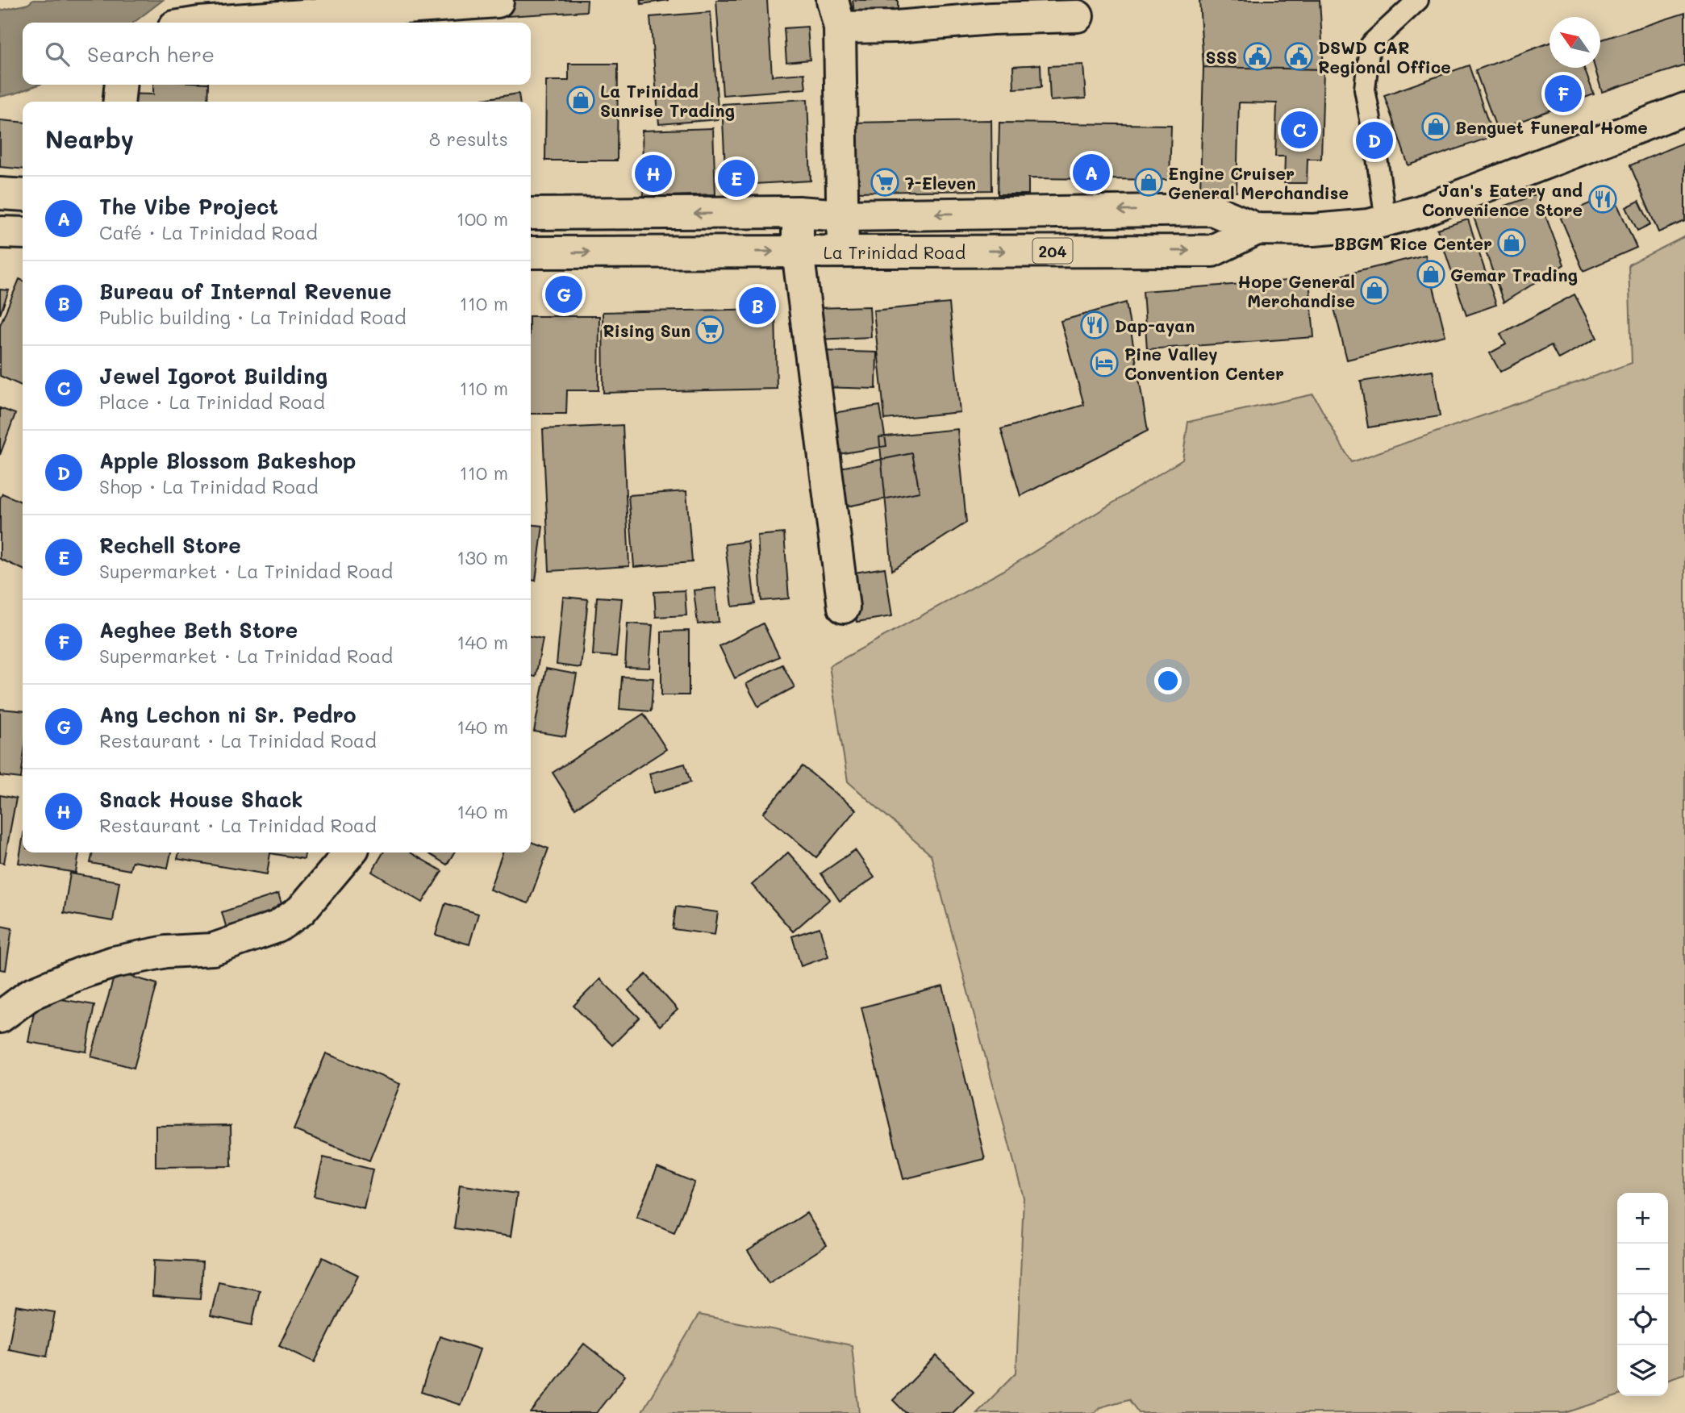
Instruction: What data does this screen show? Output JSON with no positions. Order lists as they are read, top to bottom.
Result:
{
  "streets": {
    "main road": ["204", "La Trinidad Road"]
  },
  "places": {
    "public building": ["SSS", "DSWD CAR Regional Office"],
    "shop": [
      "La Trinidad Sunrise Trading",
      "Benguet Funeral Home",
      "Engine Cruiser General Merchandise",
      "BBGM Rice Center",
      "Gemar Trading",
      "Hope General Merchandise"
    ],
    "supermarket": ["7-Eleven", "Rising Sun"],
    "restaurant": ["Jan's Eatery and Convenience Store", "Dap-ayan"],
    "hotel": ["Pine Valley Convention Center"]
  },
  "north": "top left",
  "page": {
    "search": "Search here",
    "pins": [
      "F",
      "C",
      "D",
      "A",
      "H",
      "E",
      "G",
      "B"
    ],
    "heading": ["Nearby", "8 results"],
    "list": [
      {
        "mark": "A",
        "name": "The Vibe Project",
        "note": "Café · La Trinidad Road",
        "value": "100 m"
      },
      {
        "mark": "B",
        "name": "Bureau of Internal Revenue",
        "note": "Public building · La Trinidad Road",
        "value": "110 m"
      },
      {
        "mark": "C",
        "name": "Jewel Igorot Building",
        "note": "Place · La Trinidad Road",
        "value": "110 m"
      },
      {
        "mark": "D",
        "name": "Apple Blossom Bakeshop",
        "note": "Shop · La Trinidad Road",
        "value": "110 m"
      },
      {
        "mark": "E",
        "name": "Rechell Store",
        "note": "Supermarket · La Trinidad Road",
        "value": "130 m"
      },
      {
        "mark": "F",
        "name": "Aeghee Beth Store",
        "note": "Supermarket · La Trinidad Road",
        "value": "140 m"
      },
      {
        "mark": "G",
        "name": "Ang Lechon ni Sr. Pedro",
        "note": "Restaurant · La Trinidad Road",
        "value": "140 m"
      },
      {
        "mark": "H",
        "name": "Snack House Shack",
        "note": "Restaurant · La Trinidad Road",
        "value": "140 m"
      }
    ],
    "map_buttons": ["+", "−"]
  }
}
